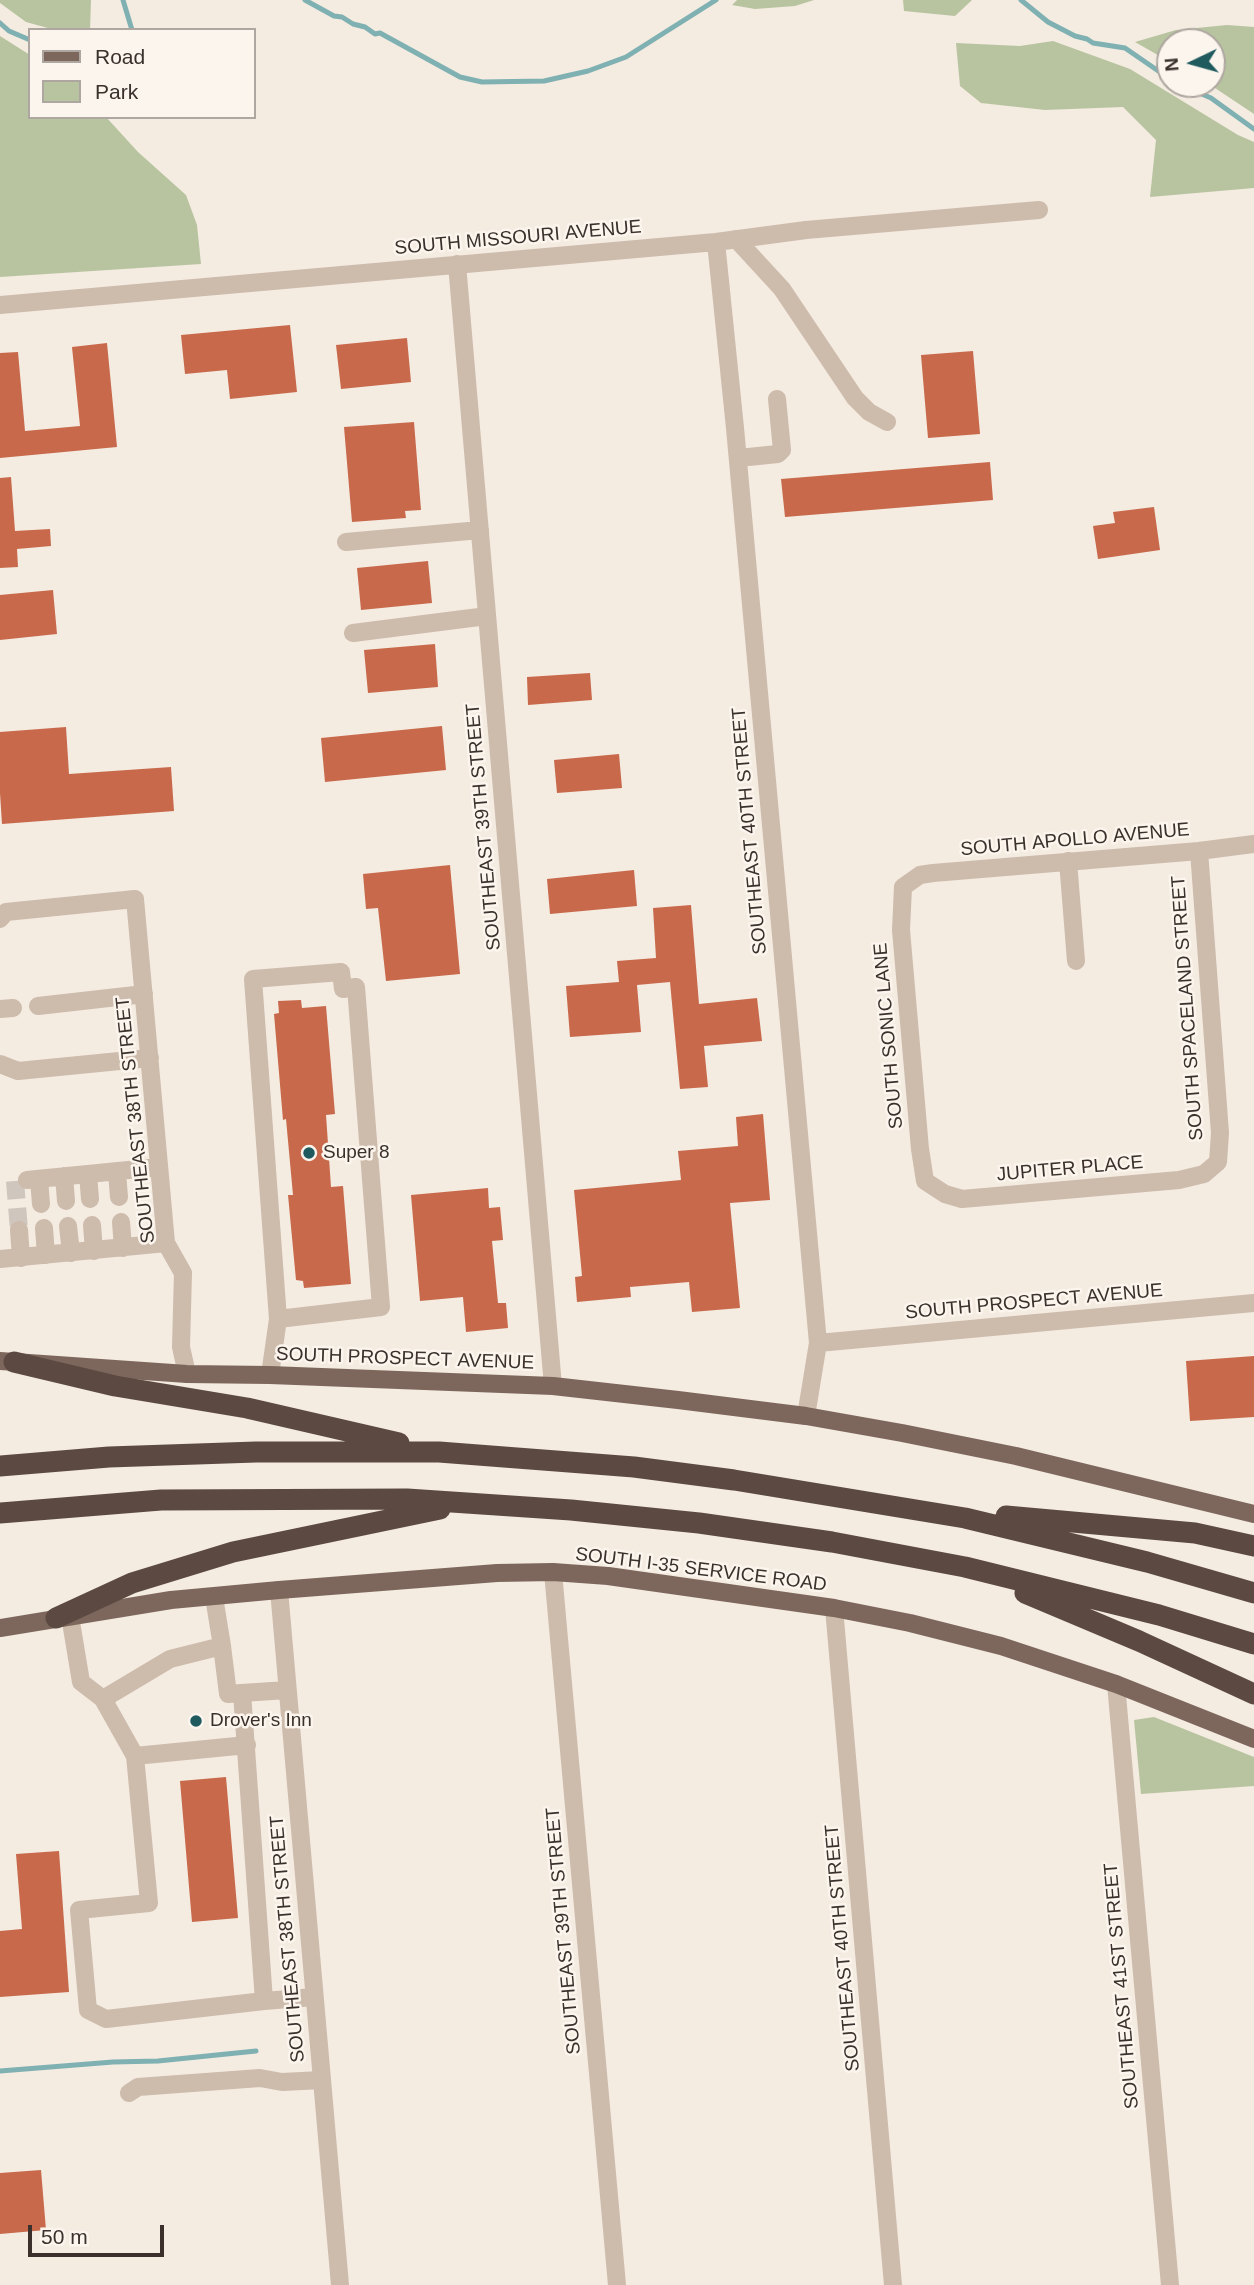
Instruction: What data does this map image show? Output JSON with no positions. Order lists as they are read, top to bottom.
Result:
{
  "streets": {
    "main road": ["SOUTH PROSPECT AVENUE", "SOUTH I-35 SERVICE ROAD"],
    "street": [
      "SOUTH MISSOURI AVENUE",
      "SOUTHEAST 39TH STREET",
      "SOUTHEAST 40TH STREET",
      "SOUTH APOLLO AVENUE",
      "SOUTH SPACELAND STREET",
      "SOUTH SONIC LANE",
      "SOUTHEAST 38TH STREET",
      "JUPITER PLACE",
      "SOUTHEAST 41ST STREET"
    ]
  },
  "crossings": [
    ["SOUTH MISSOURI AVENUE", "SOUTHEAST 39TH STREET"],
    ["SOUTH MISSOURI AVENUE", "SOUTHEAST 40TH STREET"],
    ["SOUTHEAST 39TH STREET", "SOUTH PROSPECT AVENUE"],
    ["SOUTHEAST 39TH STREET", "SOUTH I-35 SERVICE ROAD"],
    ["SOUTHEAST 40TH STREET", "SOUTH PROSPECT AVENUE"],
    ["SOUTHEAST 40TH STREET", "SOUTH I-35 SERVICE ROAD"],
    ["SOUTH APOLLO AVENUE", "SOUTH SPACELAND STREET"],
    ["SOUTH APOLLO AVENUE", "SOUTH SONIC LANE"],
    ["SOUTH SPACELAND STREET", "JUPITER PLACE"],
    ["SOUTH SONIC LANE", "JUPITER PLACE"],
    ["SOUTHEAST 38TH STREET", "SOUTH PROSPECT AVENUE"],
    ["SOUTHEAST 38TH STREET", "SOUTH I-35 SERVICE ROAD"],
    ["SOUTH I-35 SERVICE ROAD", "SOUTHEAST 41ST STREET"]
  ],
  "places": ["Super 8", "Drover's Inn"],
  "legend": ["Road", "Park"],
  "scale_bar": "50 m",
  "north": "left"
}
